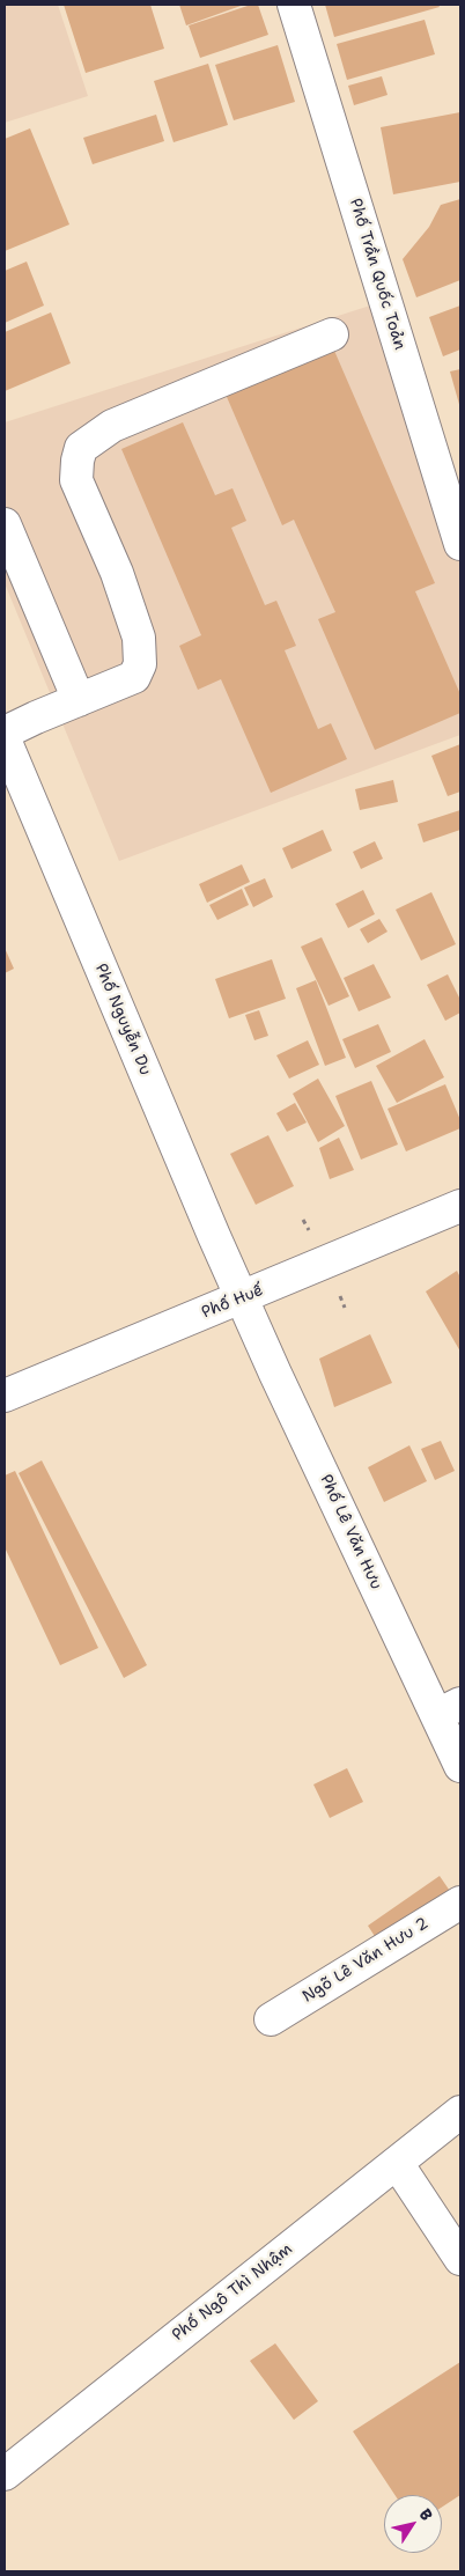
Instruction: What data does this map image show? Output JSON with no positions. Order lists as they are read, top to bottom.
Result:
{
  "streets": {
    "street": [
      "Phố Trần Quốc Toản",
      "Phố Nguyễn Du",
      "Phố Huế",
      "Phố Lê Văn Hưu",
      "Ngõ Lê Văn Hưu 2",
      "Phố Ngô Thì Nhậm"
    ]
  },
  "crossings": [
    ["Phố Nguyễn Du", "Phố Huế"],
    ["Phố Nguyễn Du", "Phố Lê Văn Hưu"],
    ["Phố Huế", "Phố Lê Văn Hưu"]
  ],
  "north": "top right"
}
